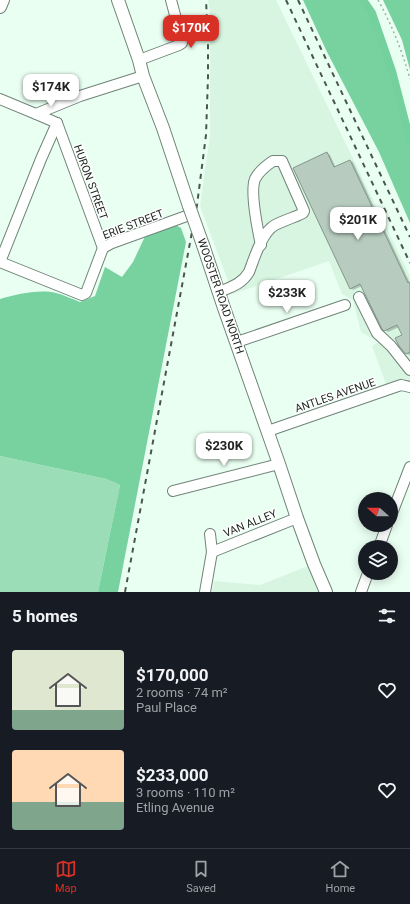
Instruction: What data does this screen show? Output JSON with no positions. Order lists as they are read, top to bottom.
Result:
{
  "streets": {
    "main road": ["WOOSTER ROAD NORTH"],
    "street": [
      "HURON STREET",
      "ERIE STREET",
      "ANTLES AVENUE",
      "VAN ALLEY"
    ]
  },
  "crossings": [
    ["HURON STREET", "ERIE STREET"],
    ["ERIE STREET", "WOOSTER ROAD NORTH"],
    ["WOOSTER ROAD NORTH", "ANTLES AVENUE"],
    ["WOOSTER ROAD NORTH", "VAN ALLEY"]
  ],
  "north": "left",
  "page": {
    "price": [
      "$170K",
      "$174K",
      "$201K",
      "$233K",
      "$230K"
    ],
    "heading": "5 homes",
    "list": [
      {
        "name": "$170,000",
        "note": "2 rooms · 74 m² · Paul Place"
      },
      {
        "name": "$233,000",
        "note": "3 rooms · 110 m² · Etling Avenue"
      }
    ],
    "tabs": ["Map", "Saved", "Home"]
  }
}
